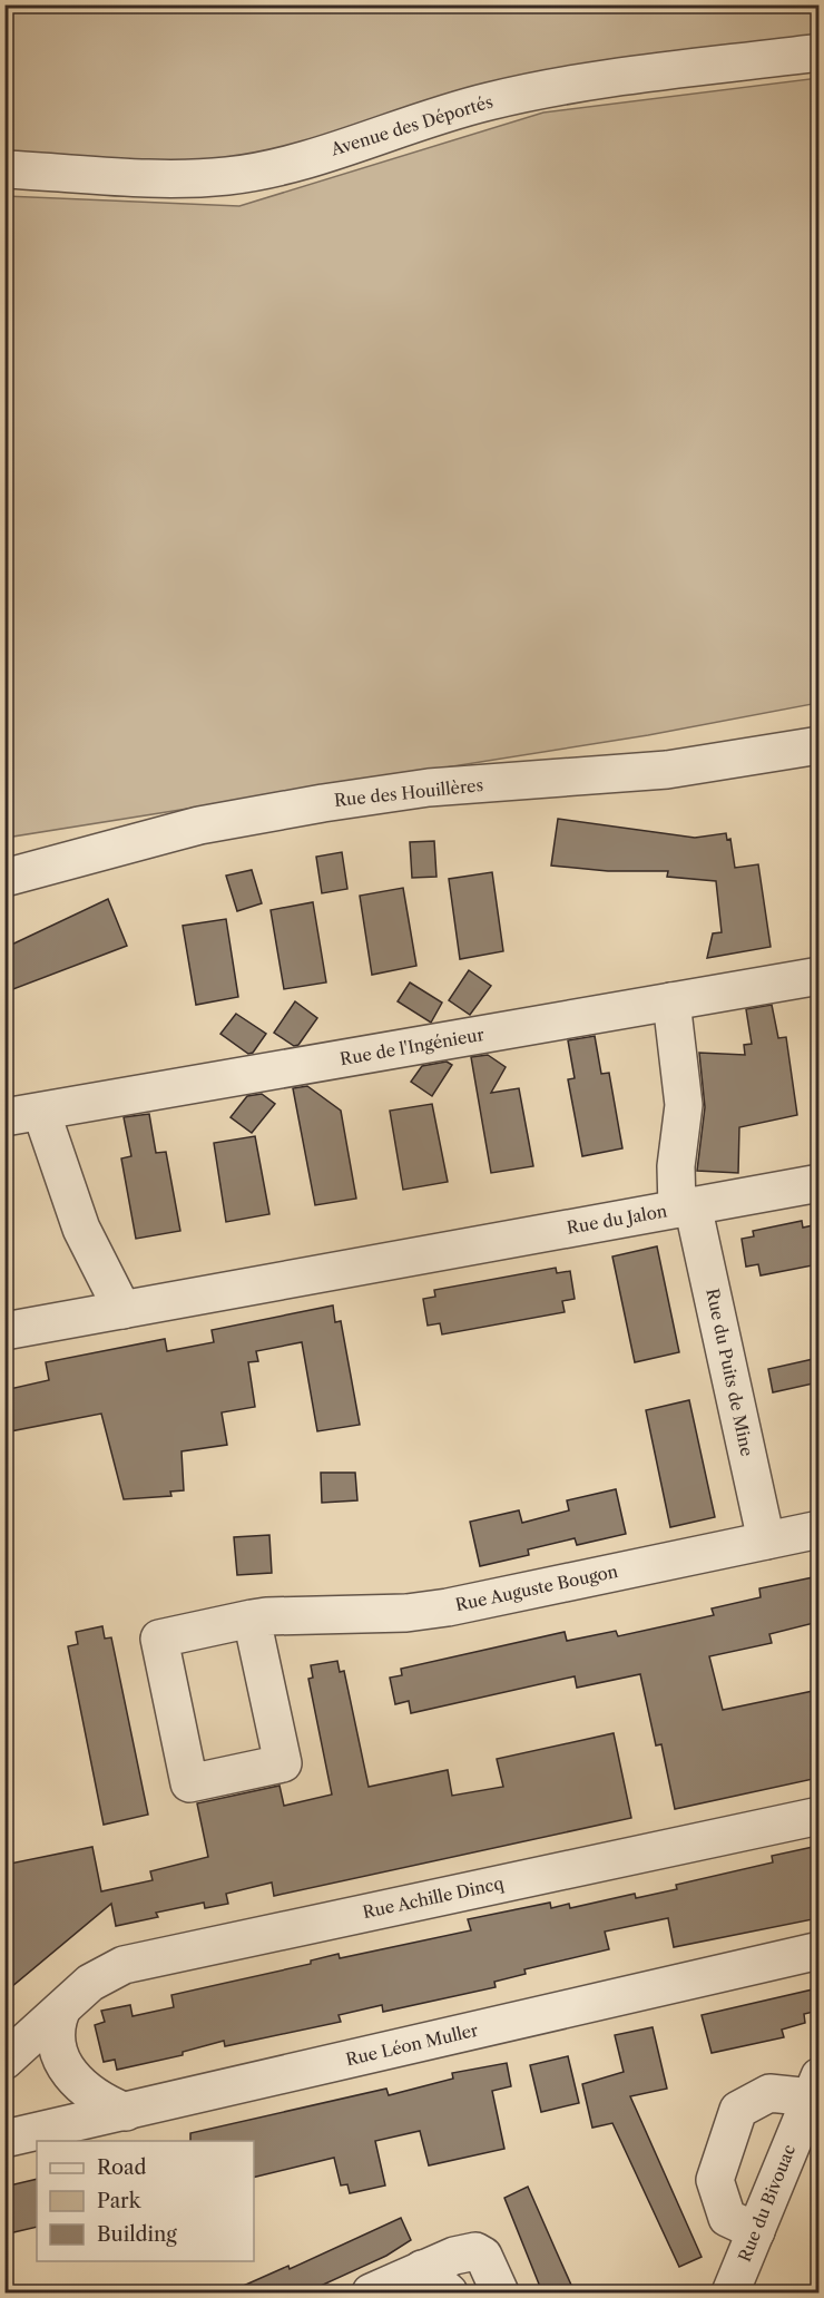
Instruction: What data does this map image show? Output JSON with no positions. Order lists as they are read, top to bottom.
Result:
{
  "streets": {
    "street": [
      "Avenue des Déportés",
      "Rue des Houillères",
      "Rue de l'Ingénieur",
      "Rue du Jalon",
      "Rue du Puits de Mine",
      "Rue Auguste Bougon",
      "Rue Achille Dincq",
      "Rue Léon Muller",
      "Rue du Bivouac"
    ]
  },
  "crossings": [
    ["Rue de l'Ingénieur", "Rue du Puits de Mine"],
    ["Rue du Jalon", "Rue du Puits de Mine"],
    ["Rue du Puits de Mine", "Rue Auguste Bougon"]
  ],
  "legend": ["Road", "Park", "Building"]
}
